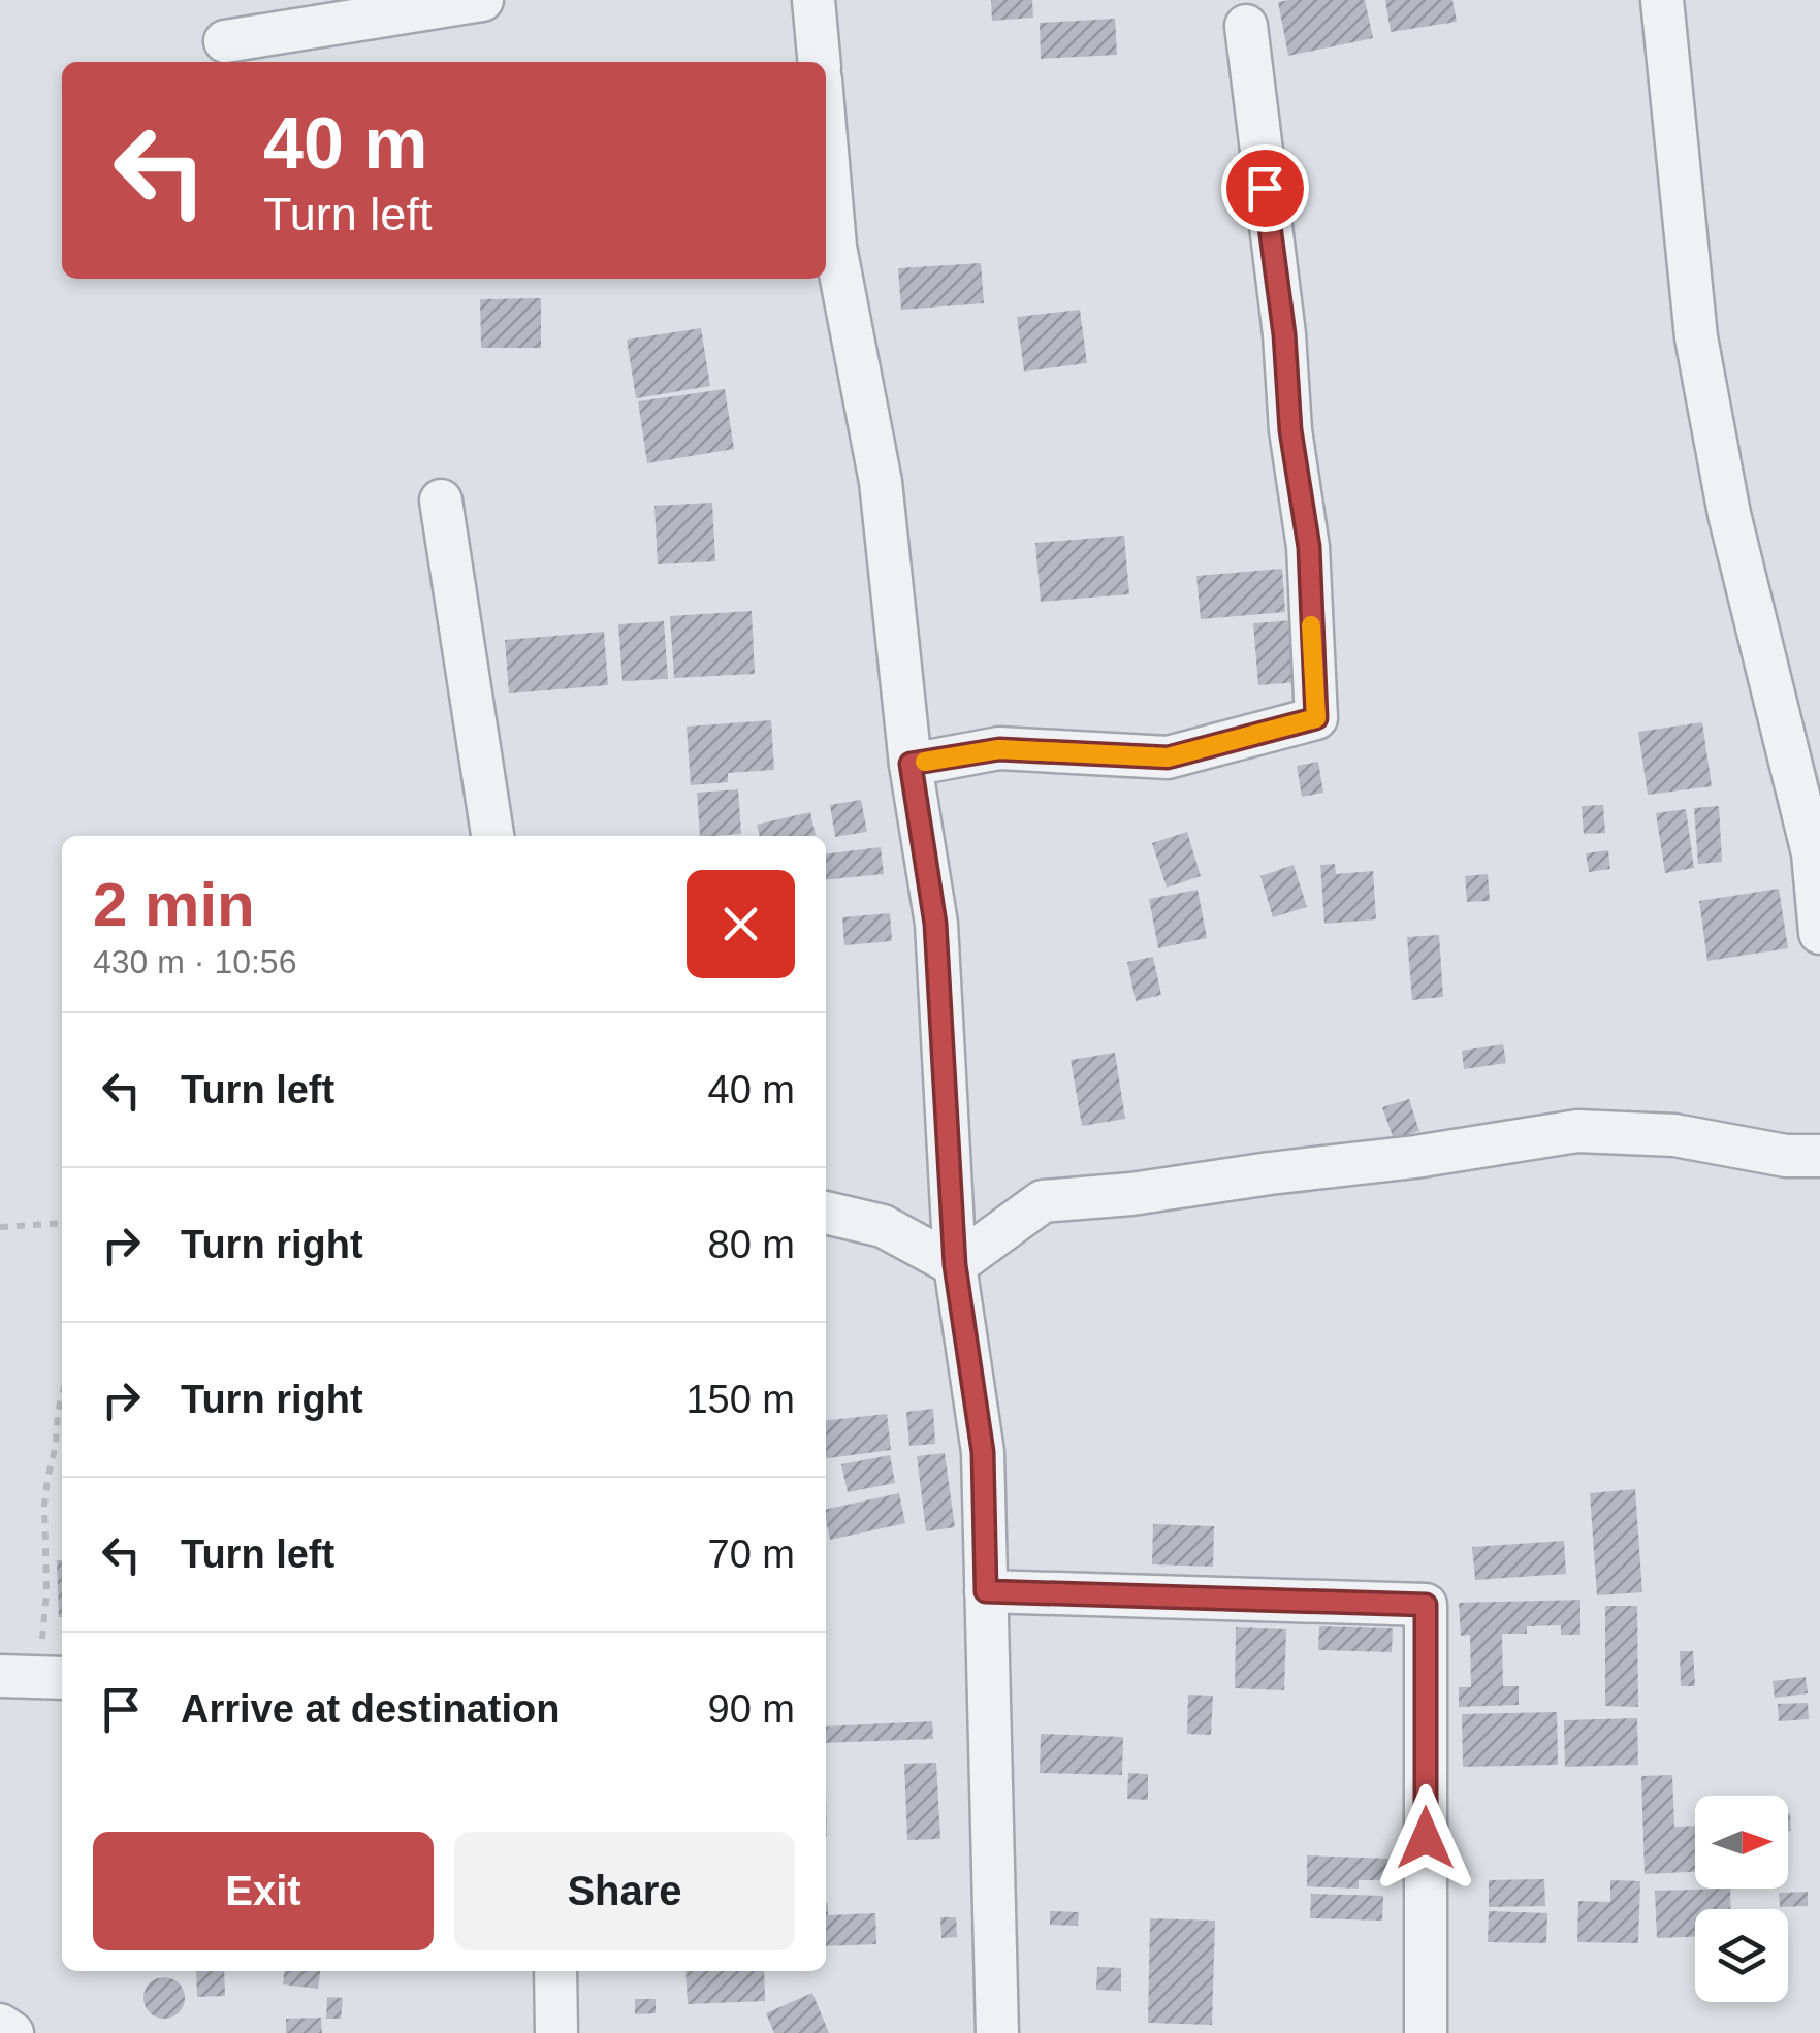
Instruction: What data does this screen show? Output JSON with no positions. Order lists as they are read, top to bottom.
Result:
{
  "north": "right",
  "page": {
    "turn": ["40 m", "Turn left"],
    "heading": ["2 min", "430 m · 10:56"],
    "list": [
      {
        "name": "Turn left",
        "value": "40 m"
      },
      {
        "name": "Turn right",
        "value": "80 m"
      },
      {
        "name": "Turn right",
        "value": "150 m"
      },
      {
        "name": "Turn left",
        "value": "70 m"
      },
      {
        "name": "Arrive at destination",
        "value": "90 m"
      }
    ],
    "buttons": ["Exit", "Share"]
  }
}
